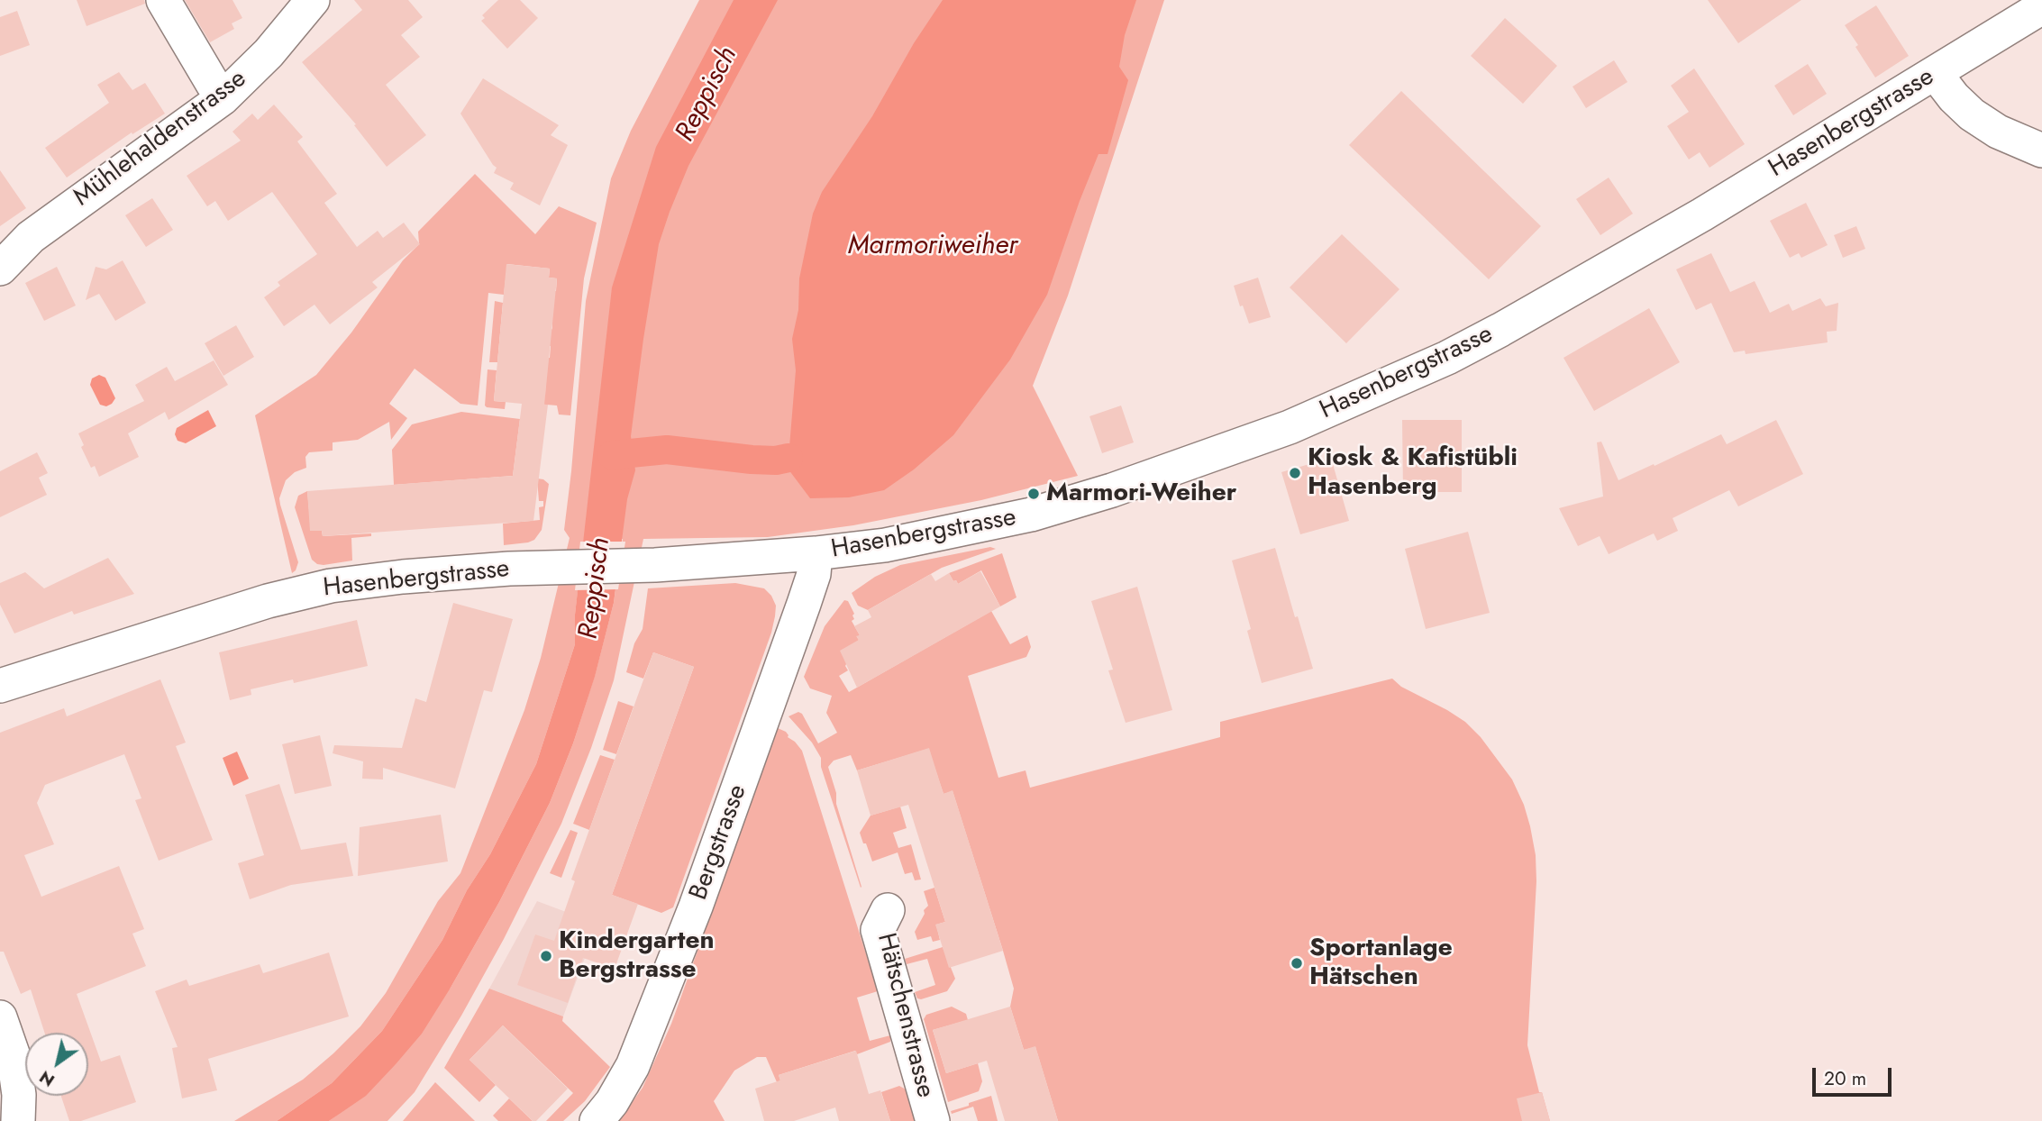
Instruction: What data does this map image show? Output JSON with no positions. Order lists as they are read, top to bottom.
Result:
{
  "streets": {
    "street": [
      "Hasenbergstrasse",
      "Mühlehaldenstrasse",
      "Bergstrasse",
      "Hätschenstrasse"
    ]
  },
  "crossings": [
    ["Hasenbergstrasse", "Bergstrasse"]
  ],
  "water": ["Reppisch", "Marmoriweiher"],
  "places": [
    "Kiosk & Kafistübli Hasenberg",
    "Marmori-Weiher",
    "Kindergarten Bergstrasse",
    "Sportanlage Hätschen"
  ],
  "scale_bar": "20 m",
  "north": "bottom left"
}
